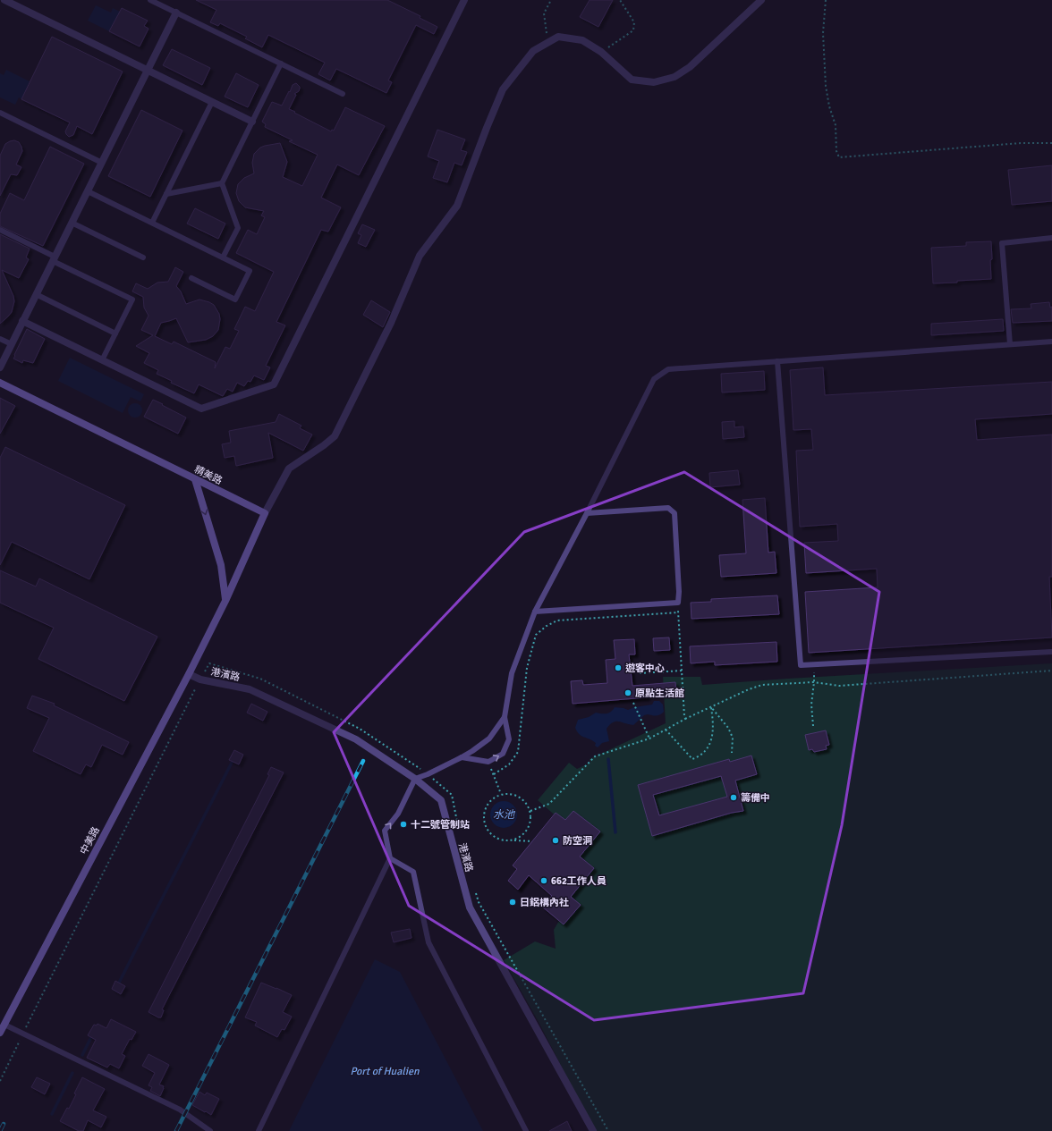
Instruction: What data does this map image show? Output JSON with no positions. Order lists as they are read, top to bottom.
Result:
{
  "streets": {
    "main road": ["精美路", "中美路"],
    "street": ["港濱路"]
  },
  "crossings": [
    ["港濱路", "中美路"]
  ],
  "water": ["水池", "Port of Hualien"],
  "places": [
    "遊客中心",
    "原點生活館",
    "籌備中",
    "十二號管制站",
    "防空洞",
    "662工作人員",
    "日鋁構內社"
  ]
}
